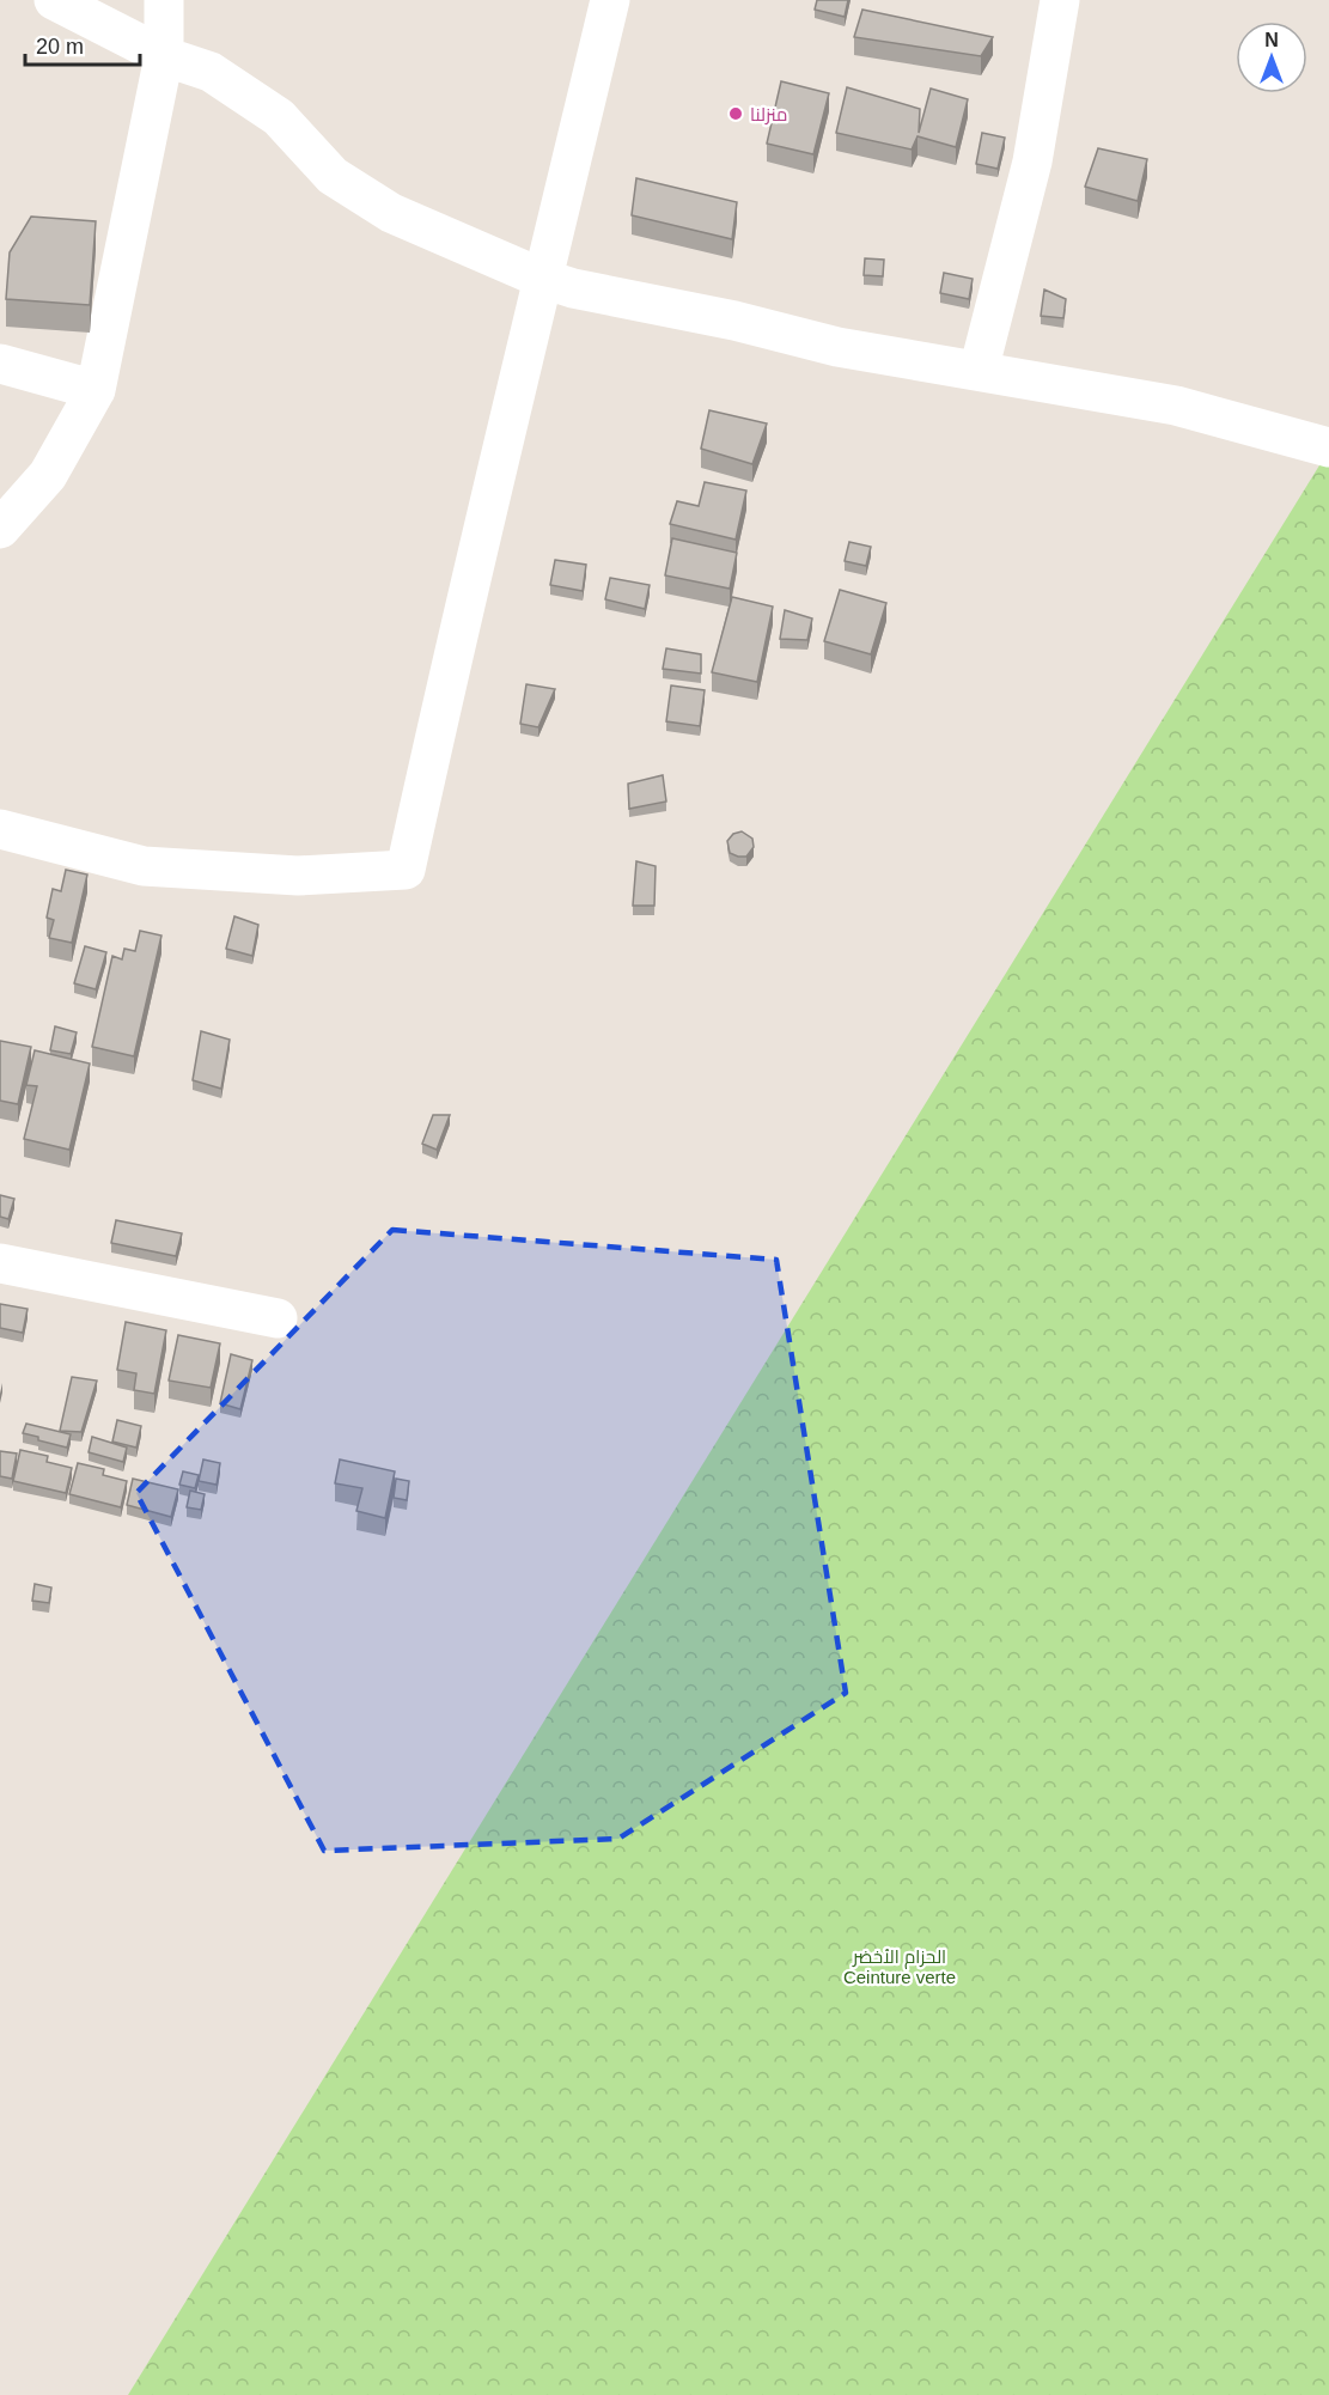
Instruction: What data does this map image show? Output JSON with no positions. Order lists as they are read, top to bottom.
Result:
{
  "parks": ["الحزام الأخضر Ceinture verte"],
  "places": ["منزلنا"],
  "scale_bar": "20 m",
  "north": "top"
}
